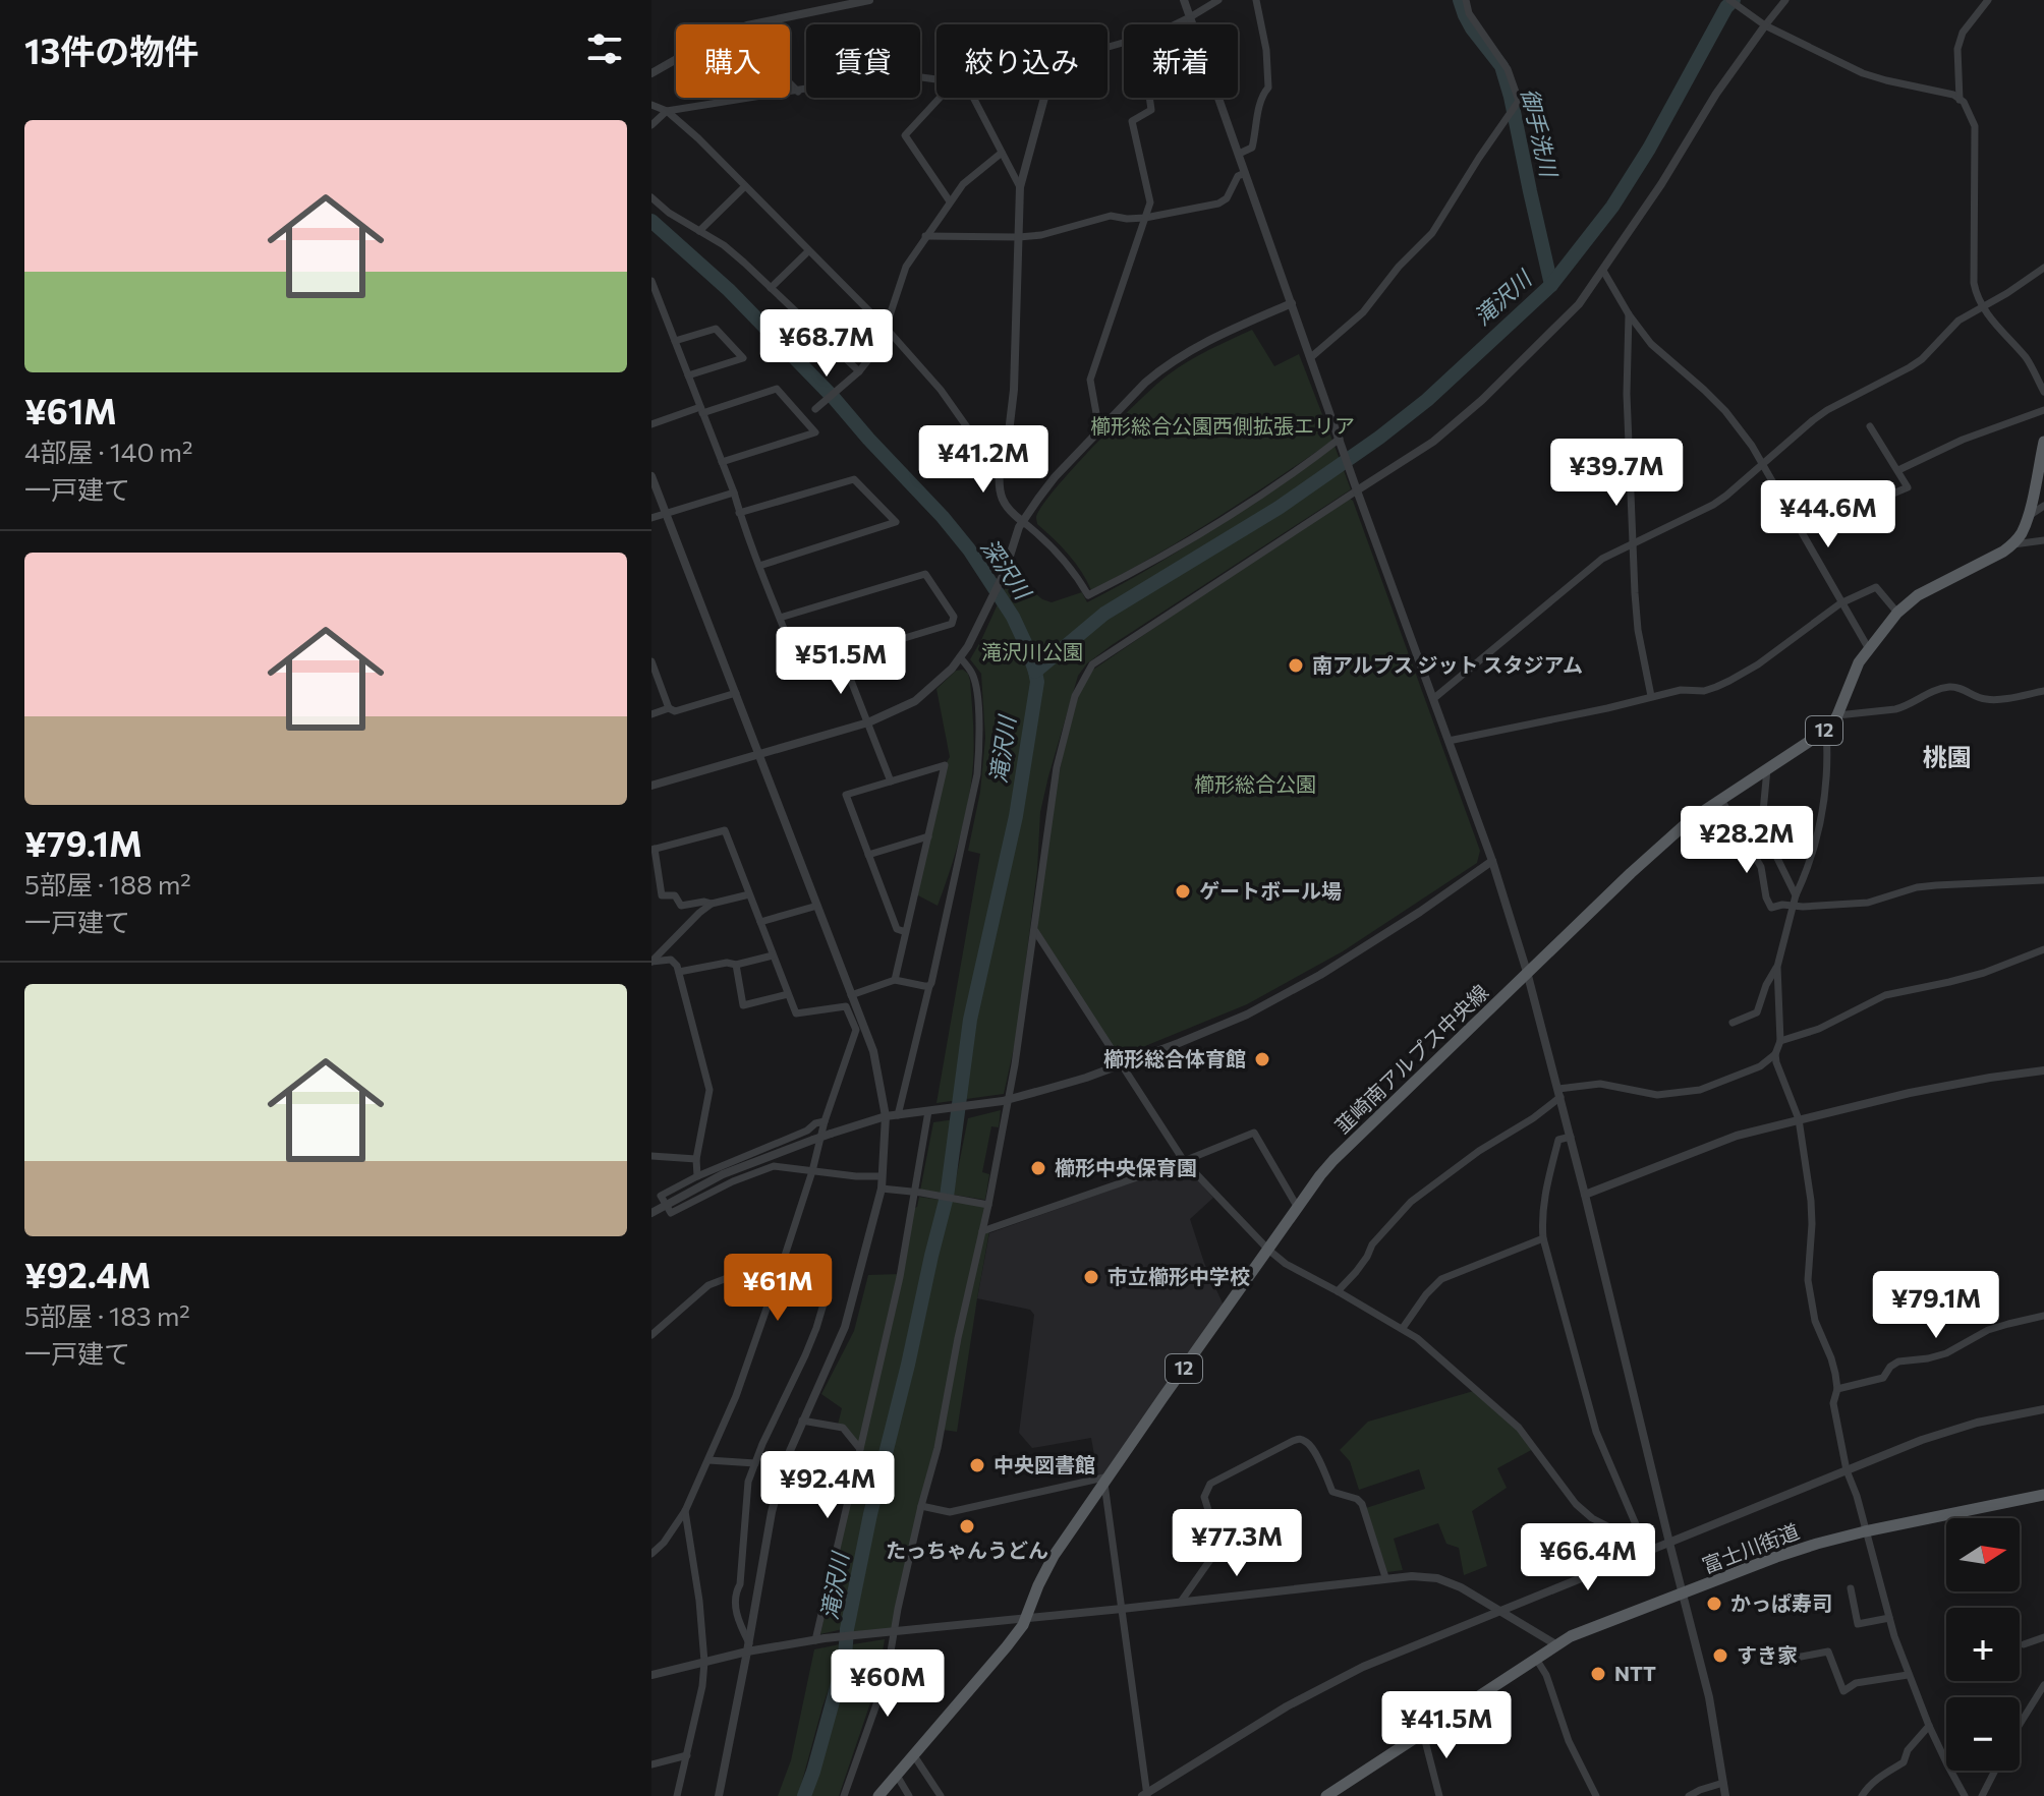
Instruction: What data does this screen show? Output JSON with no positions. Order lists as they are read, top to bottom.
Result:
{
  "streets": {
    "main road": ["12", "韮崎南アルプス中央線", "富士川街道"]
  },
  "districts": ["桃園"],
  "water": ["御手洗川", "滝沢川", "深沢川"],
  "parks": ["櫛形総合公園西側拡張エリア", "滝沢川公園", "櫛形総合公園"],
  "places": [
    "南アルプス ジット スタジアム",
    "ゲートボール場",
    "櫛形総合体育館",
    "櫛形中央保育園",
    "市立櫛形中学校",
    "中央図書館",
    "たっちゃんうどん",
    "かっぱ寿司",
    "すき家",
    "NTT"
  ],
  "north": "right",
  "page": {
    "heading": "13件の物件",
    "chip": [
      "購入",
      "賃貸",
      "絞り込み",
      "新着"
    ],
    "list": [
      {
        "name": "¥61M",
        "note": "4部屋 · 140 m² · 一戸建て"
      },
      {
        "name": "¥79.1M",
        "note": "5部屋 · 188 m² · 一戸建て"
      },
      {
        "name": "¥92.4M",
        "note": "5部屋 · 183 m² · 一戸建て"
      }
    ],
    "price": [
      "¥68.7M",
      "¥41.2M",
      "¥39.7M",
      "¥44.6M",
      "¥51.5M",
      "¥28.2M",
      "¥61M",
      "¥79.1M",
      "¥92.4M",
      "¥77.3M",
      "¥66.4M",
      "¥60M",
      "¥41.5M"
    ],
    "map_buttons": ["+", "−"]
  }
}
